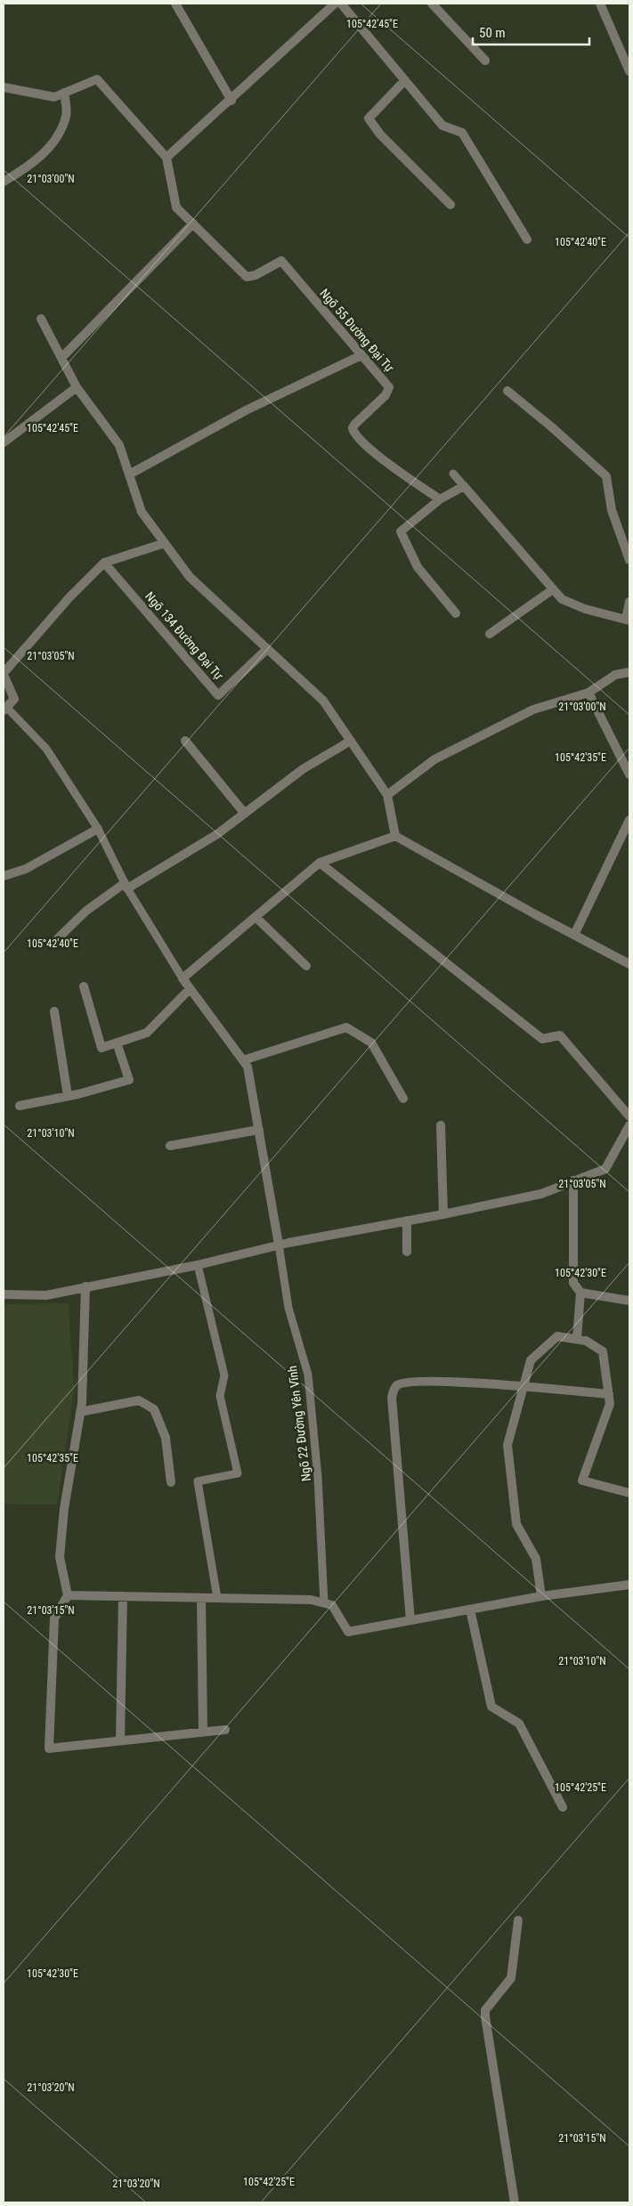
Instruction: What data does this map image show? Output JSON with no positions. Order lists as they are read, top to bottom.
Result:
{
  "streets": {
    "street": ["Ngõ 55 Đường Đại Tự", "Ngõ 134 Đường Đại Tự"],
    "lane": ["Ngõ 22 Đường Yên Vĩnh"]
  },
  "scale_bar": "50 m",
  "coordinates": [
    "105°42'45\"E",
    "21°03'00\"N",
    "105°42'40\"E",
    "21°03'05\"N",
    "105°42'35\"E",
    "21°03'10\"N",
    "105°42'30\"E",
    "21°03'15\"N",
    "105°42'25\"E",
    "21°03'20\"N"
  ]
}
